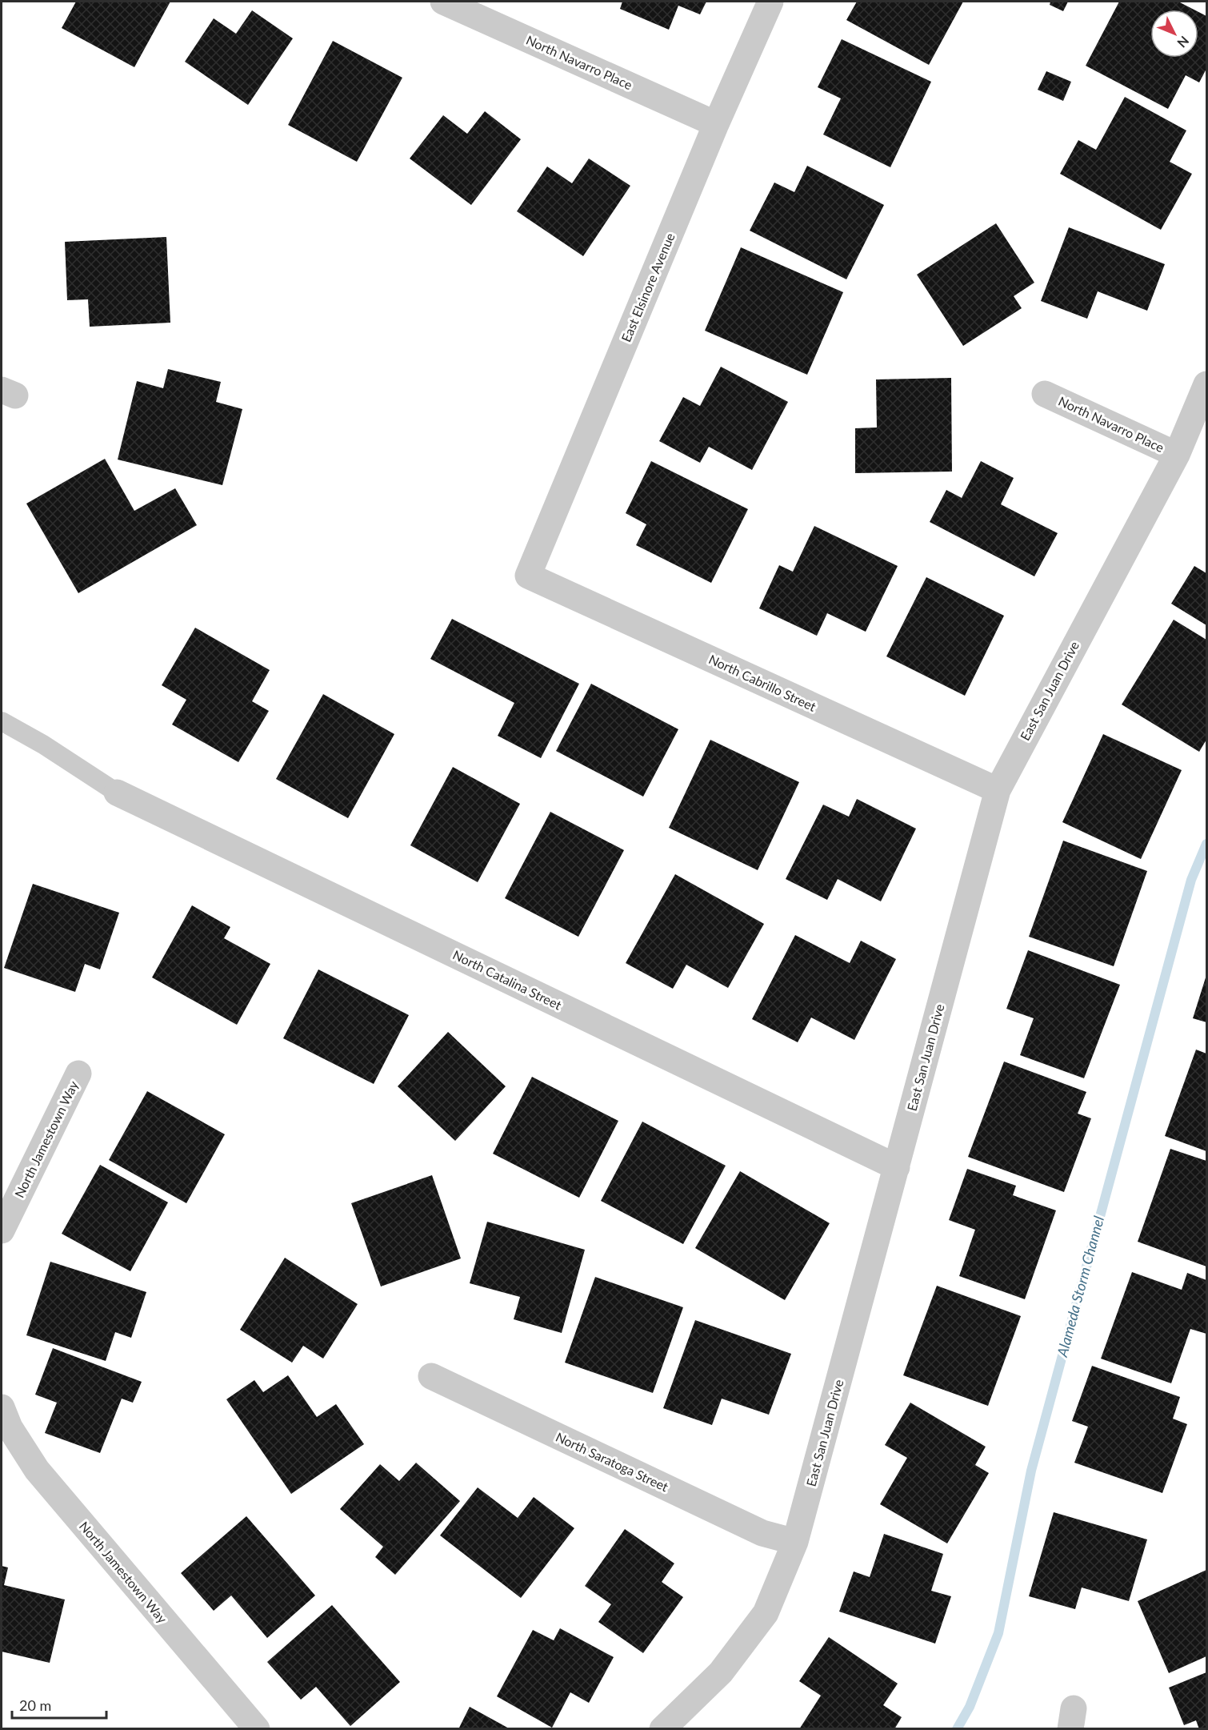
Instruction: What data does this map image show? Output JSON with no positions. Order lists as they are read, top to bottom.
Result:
{
  "streets": {
    "street": [
      "North Navarro Place",
      "East Elsinore Avenue",
      "North Cabrillo Street",
      "East San Juan Drive",
      "North Catalina Street",
      "North Jamestown Way",
      "North Saratoga Street"
    ]
  },
  "crossings": [
    ["North Navarro Place", "East Elsinore Avenue"],
    ["North Navarro Place", "East San Juan Drive"],
    ["East Elsinore Avenue", "North Cabrillo Street"],
    ["North Cabrillo Street", "East San Juan Drive"],
    ["East San Juan Drive", "North Catalina Street"],
    ["East San Juan Drive", "North Saratoga Street"]
  ],
  "water": ["Alameda Storm Channel"],
  "scale_bar": "20 m",
  "north": "bottom right"
}
